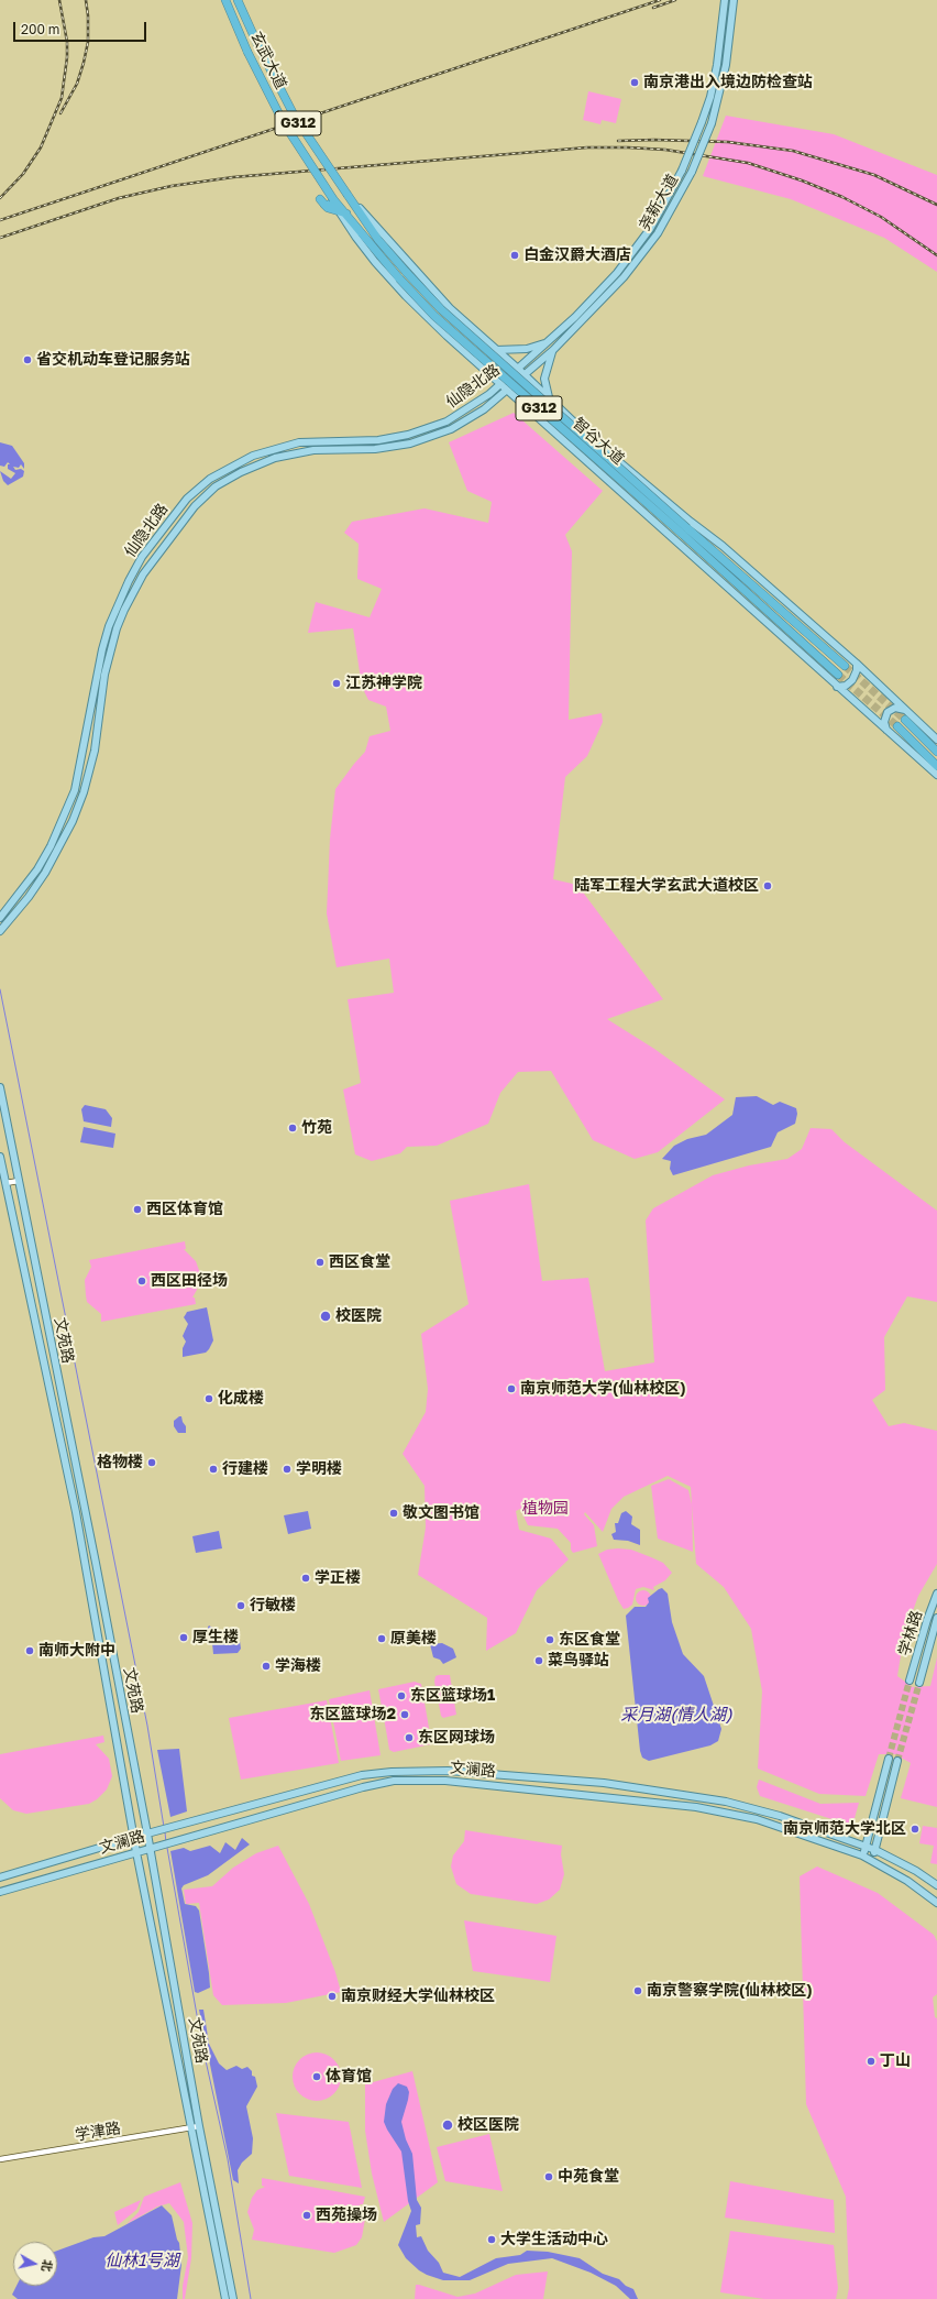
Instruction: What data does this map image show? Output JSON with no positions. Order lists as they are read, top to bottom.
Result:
{
  "streets": {
    "highway": ["玄武大道", "G312", "智谷大道"],
    "main road": [
      "尧新大道",
      "仙隐北路",
      "文苑路",
      "学林路",
      "文澜路"
    ],
    "street": ["学津路"]
  },
  "crossings": [
    ["玄武大道", "智谷大道"],
    ["尧新大道", "仙隐北路"],
    ["文苑路", "文澜路"],
    ["文苑路", "学津路"]
  ],
  "water": ["采月湖(情人湖)", "仙林1号湖"],
  "parks": ["植物园"],
  "places": [
    "南京港出入境边防检查站",
    "白金汉爵大酒店",
    "省交机动车登记服务站",
    "江苏神学院",
    "陆军工程大学玄武大道校区",
    "竹苑",
    "西区体育馆",
    "西区食堂",
    "西区田径场",
    "校医院",
    "南京师范大学(仙林校区)",
    "化成楼",
    "格物楼",
    "行建楼",
    "学明楼",
    "敬文图书馆",
    "学正楼",
    "行敏楼",
    "厚生楼",
    "原美楼",
    "东区食堂",
    "南师大附中",
    "菜鸟驿站",
    "学海楼",
    "东区篮球场1",
    "东区篮球场2",
    "东区网球场",
    "南京师范大学北区",
    "南京警察学院(仙林校区)",
    "南京财经大学仙林校区",
    "丁山",
    "体育馆",
    "校区医院",
    "中苑食堂",
    "西苑操场",
    "大学生活动中心"
  ],
  "scale_bar": "200 m",
  "north": "right"
}
